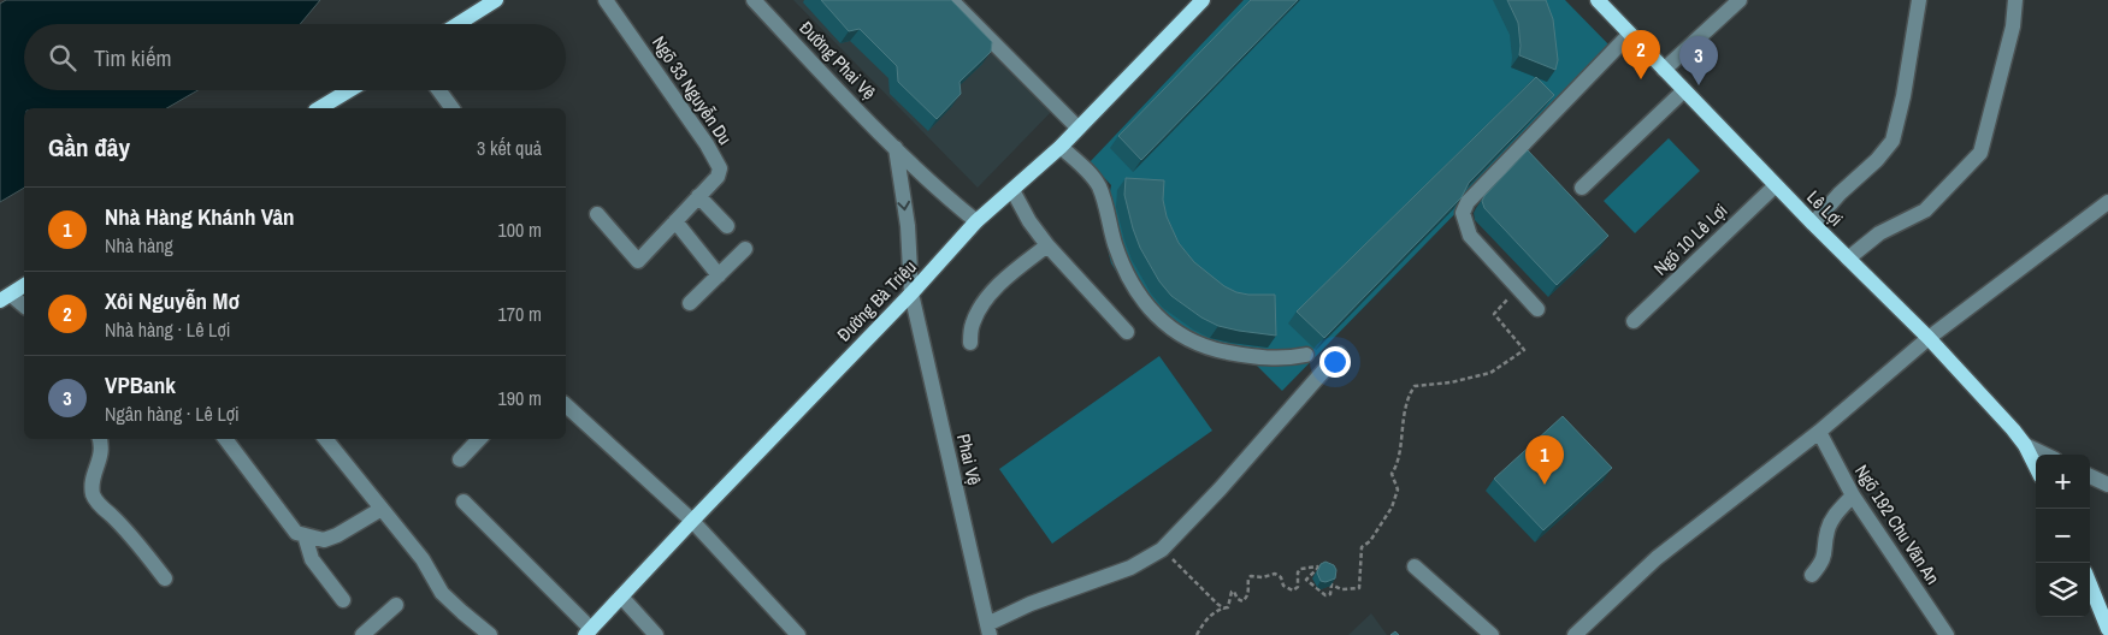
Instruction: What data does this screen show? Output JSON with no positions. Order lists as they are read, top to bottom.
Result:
{
  "streets": {
    "main road": ["Lê Lợi", "Đường Bà Triệu"],
    "street": [
      "Đường Phai Vệ",
      "Ngõ 33 Nguyễn Du",
      "Ngõ 10 Lê Lợi",
      "Phai Vệ",
      "Ngõ 192 Chu Văn An"
    ]
  },
  "crossings": [
    ["Đường Phai Vệ", "Đường Bà Triệu"],
    ["Lê Lợi", "Ngõ 10 Lê Lợi"],
    ["Đường Bà Triệu", "Phai Vệ"]
  ],
  "page": {
    "search": "Tìm kiếm",
    "pins": ["2", "3", "1"],
    "heading": ["Gần đây", "3 kết quả"],
    "list": [
      {
        "mark": "1",
        "name": "Nhà Hàng Khánh Vân",
        "note": "Nhà hàng",
        "value": "100 m"
      },
      {
        "mark": "2",
        "name": "Xôi Nguyễn Mơ",
        "note": "Nhà hàng · Lê Lợi",
        "value": "170 m"
      },
      {
        "mark": "3",
        "name": "VPBank",
        "note": "Ngân hàng · Lê Lợi",
        "value": "190 m"
      }
    ],
    "map_buttons": ["+", "−"]
  }
}
